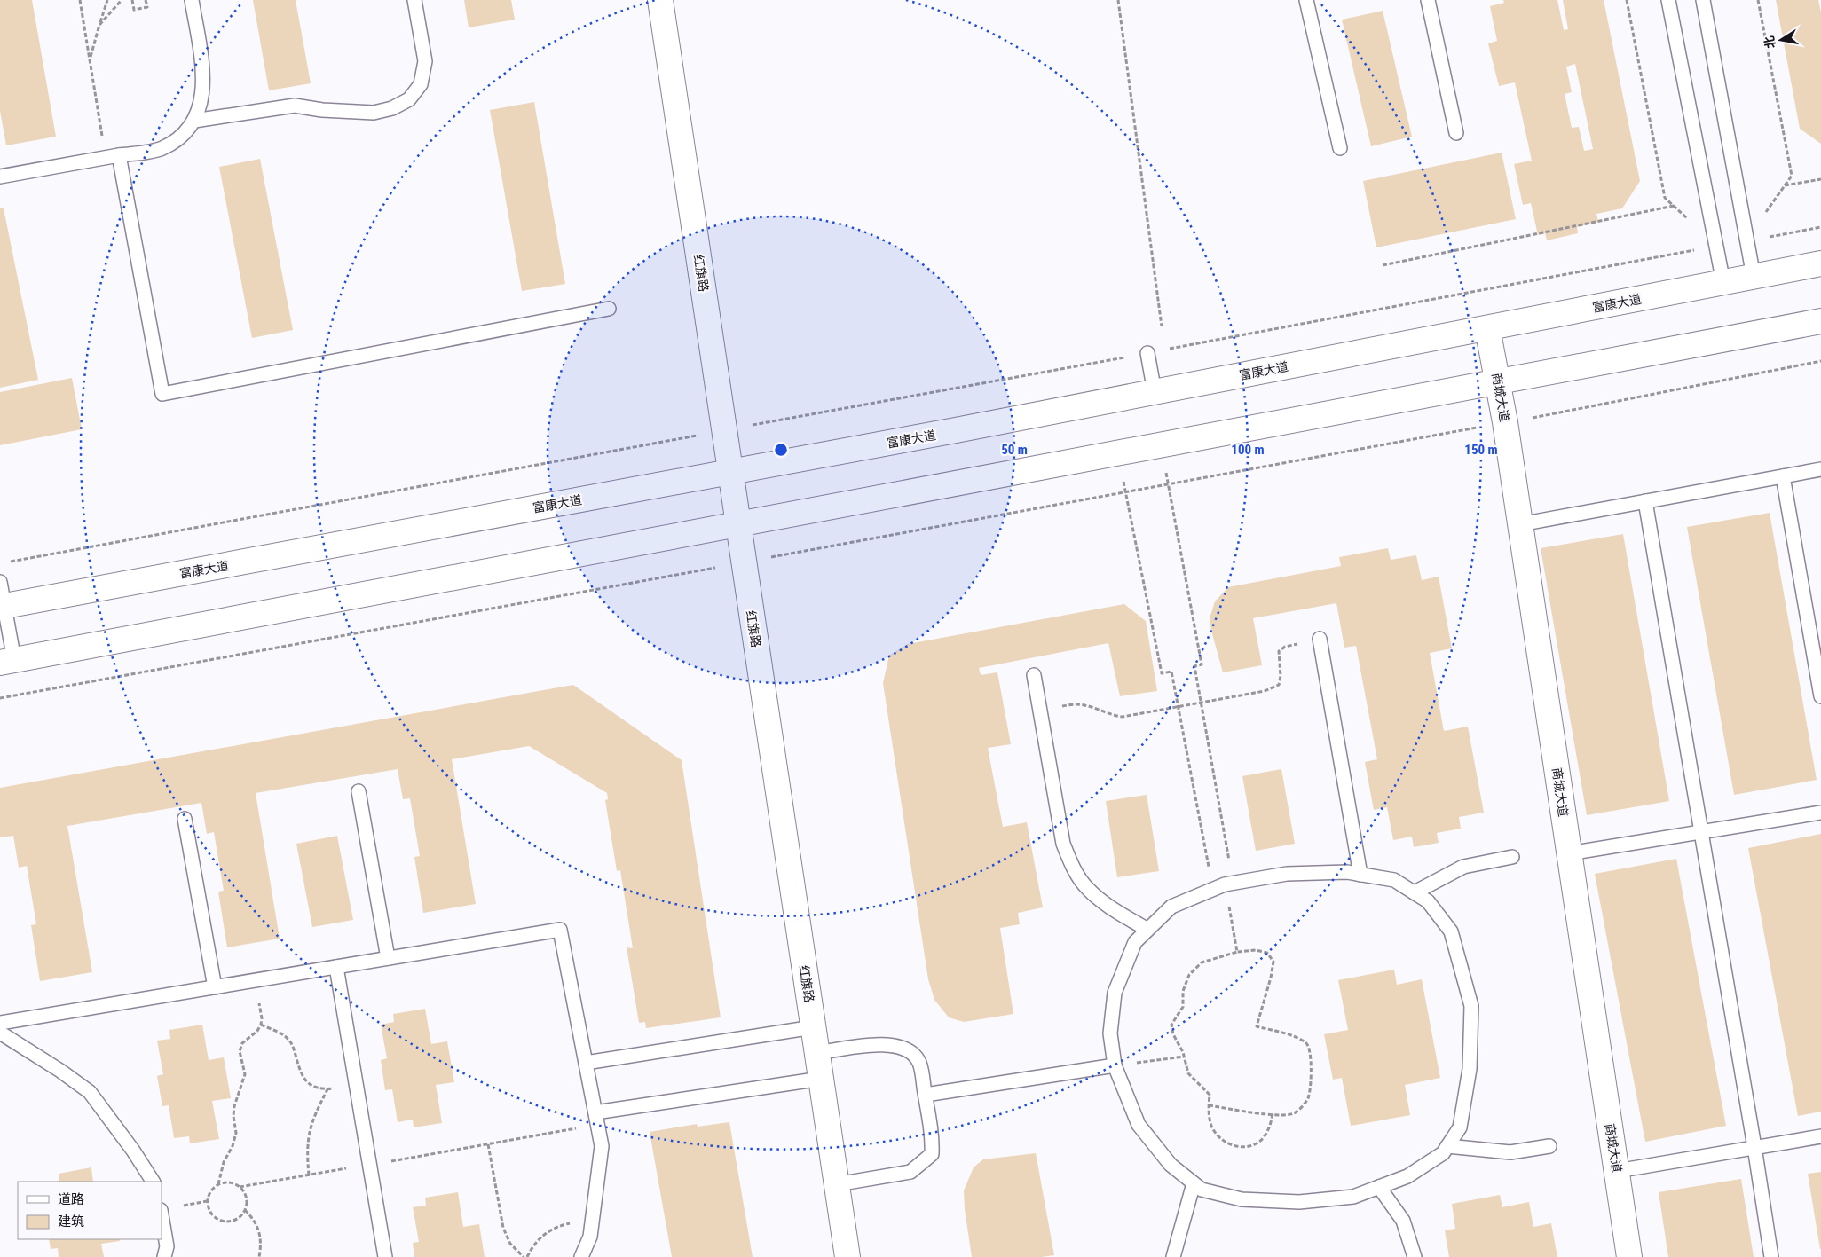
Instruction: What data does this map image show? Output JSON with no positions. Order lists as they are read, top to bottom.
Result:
{
  "streets": {
    "street": ["红旗路", "富康大道", "商城大道"]
  },
  "crossings": [
    ["红旗路", "富康大道"],
    ["富康大道", "商城大道"]
  ],
  "legend": ["道路", "建筑"],
  "north": "left",
  "rings": ["50 m", "100 m", "150 m"]
}
